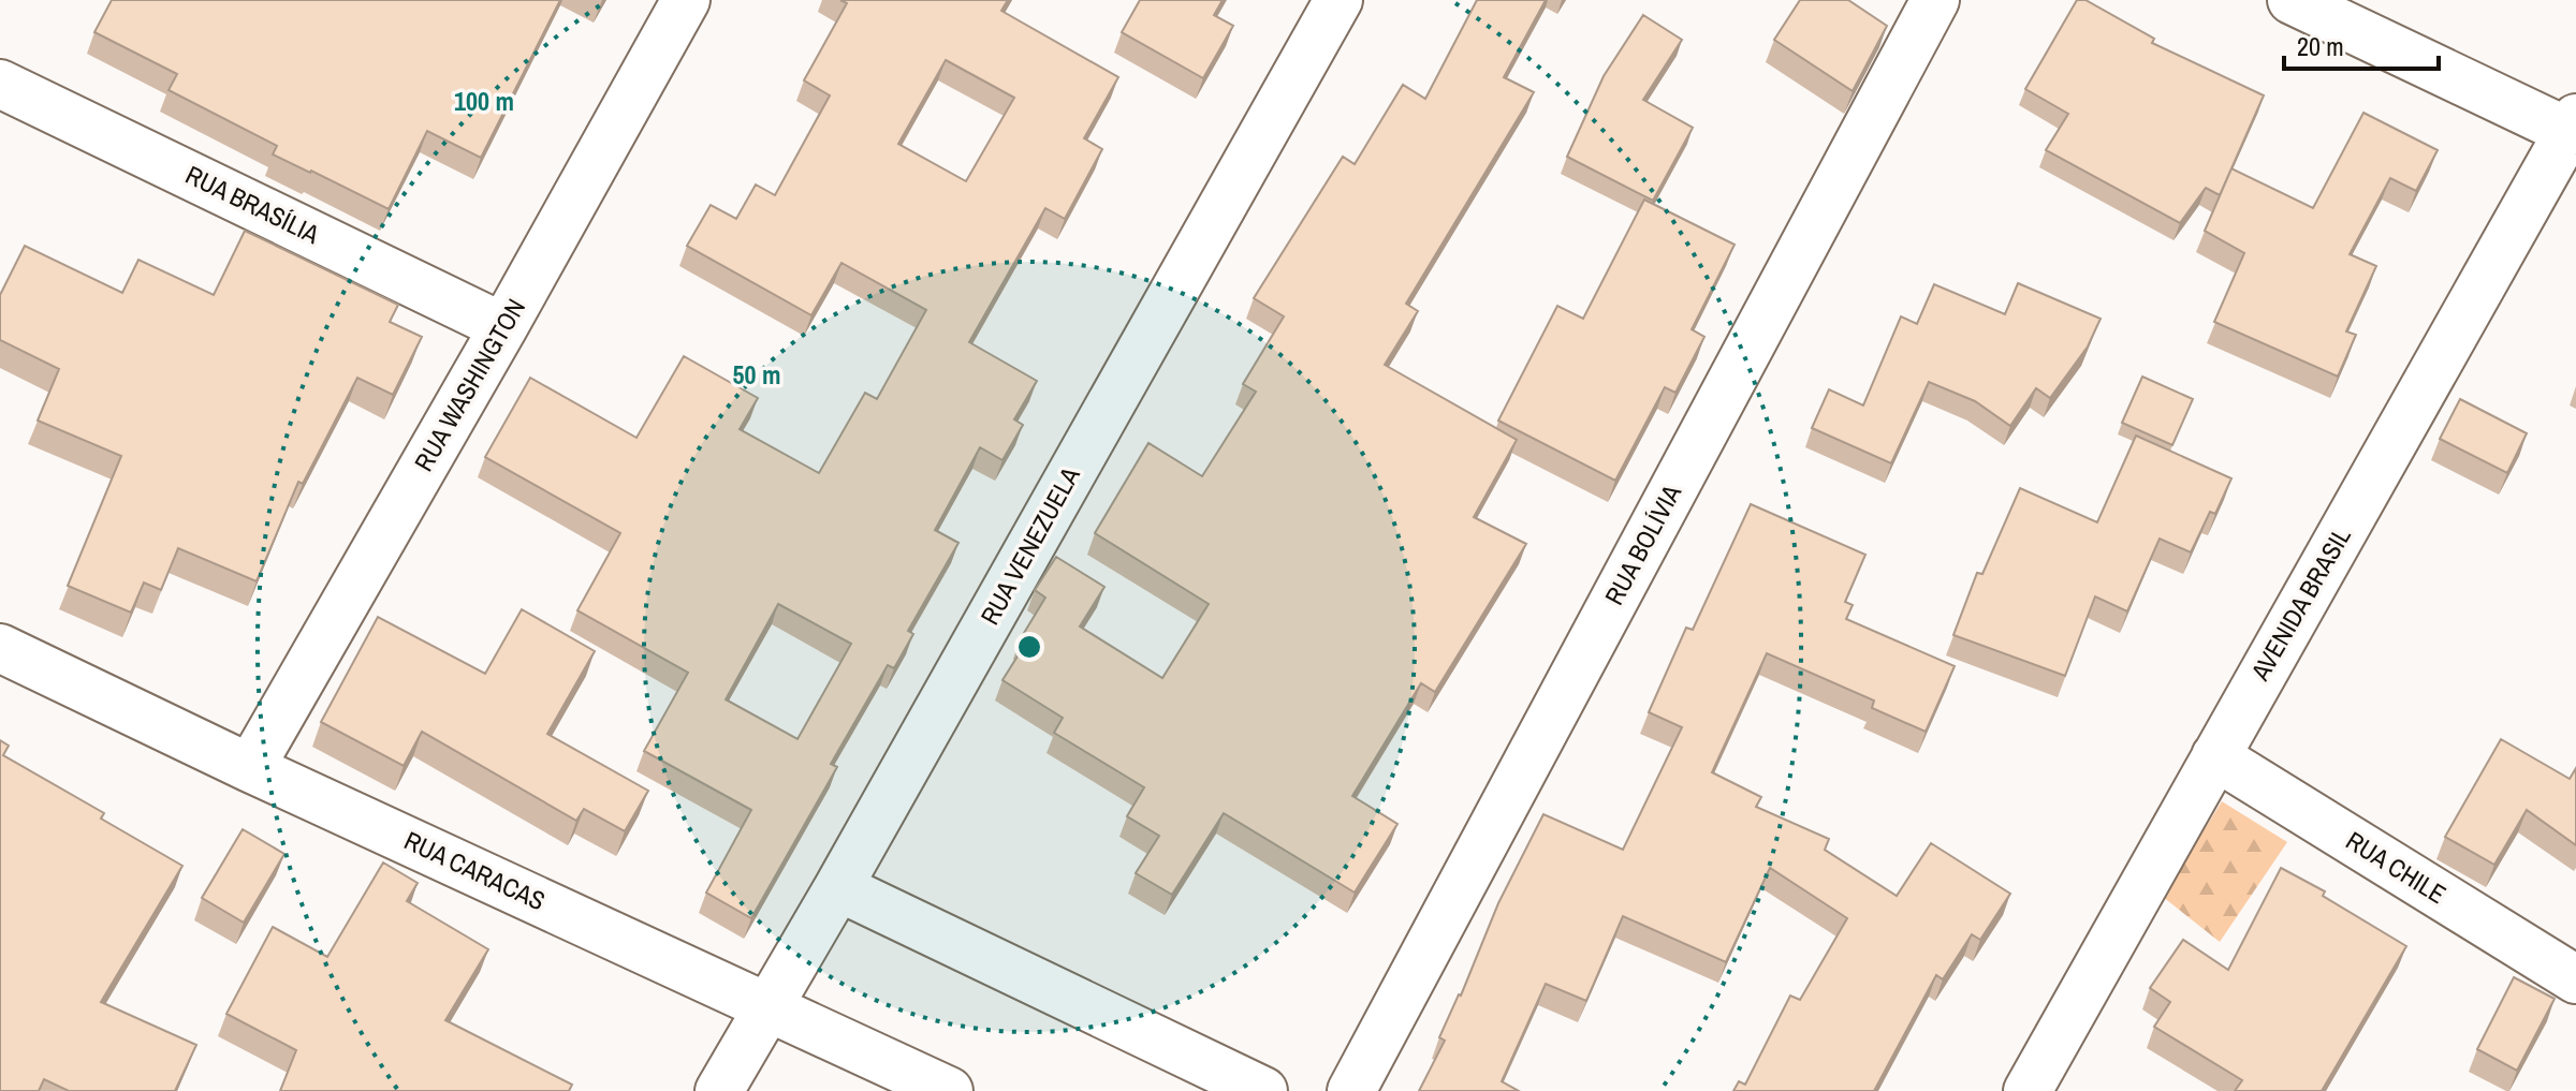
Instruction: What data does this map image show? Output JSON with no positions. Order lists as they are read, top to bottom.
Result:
{
  "streets": {
    "street": [
      "RUA BRASÍLIA",
      "RUA WASHINGTON",
      "RUA BOLÍVIA",
      "RUA VENEZUELA",
      "AVENIDA BRASIL",
      "RUA CHILE",
      "RUA CARACAS"
    ]
  },
  "crossings": [
    ["RUA BRASÍLIA", "RUA WASHINGTON"],
    ["RUA WASHINGTON", "RUA CARACAS"],
    ["RUA VENEZUELA", "RUA CARACAS"],
    ["AVENIDA BRASIL", "RUA CHILE"]
  ],
  "scale_bar": "20 m",
  "rings": ["100 m", "50 m"]
}
